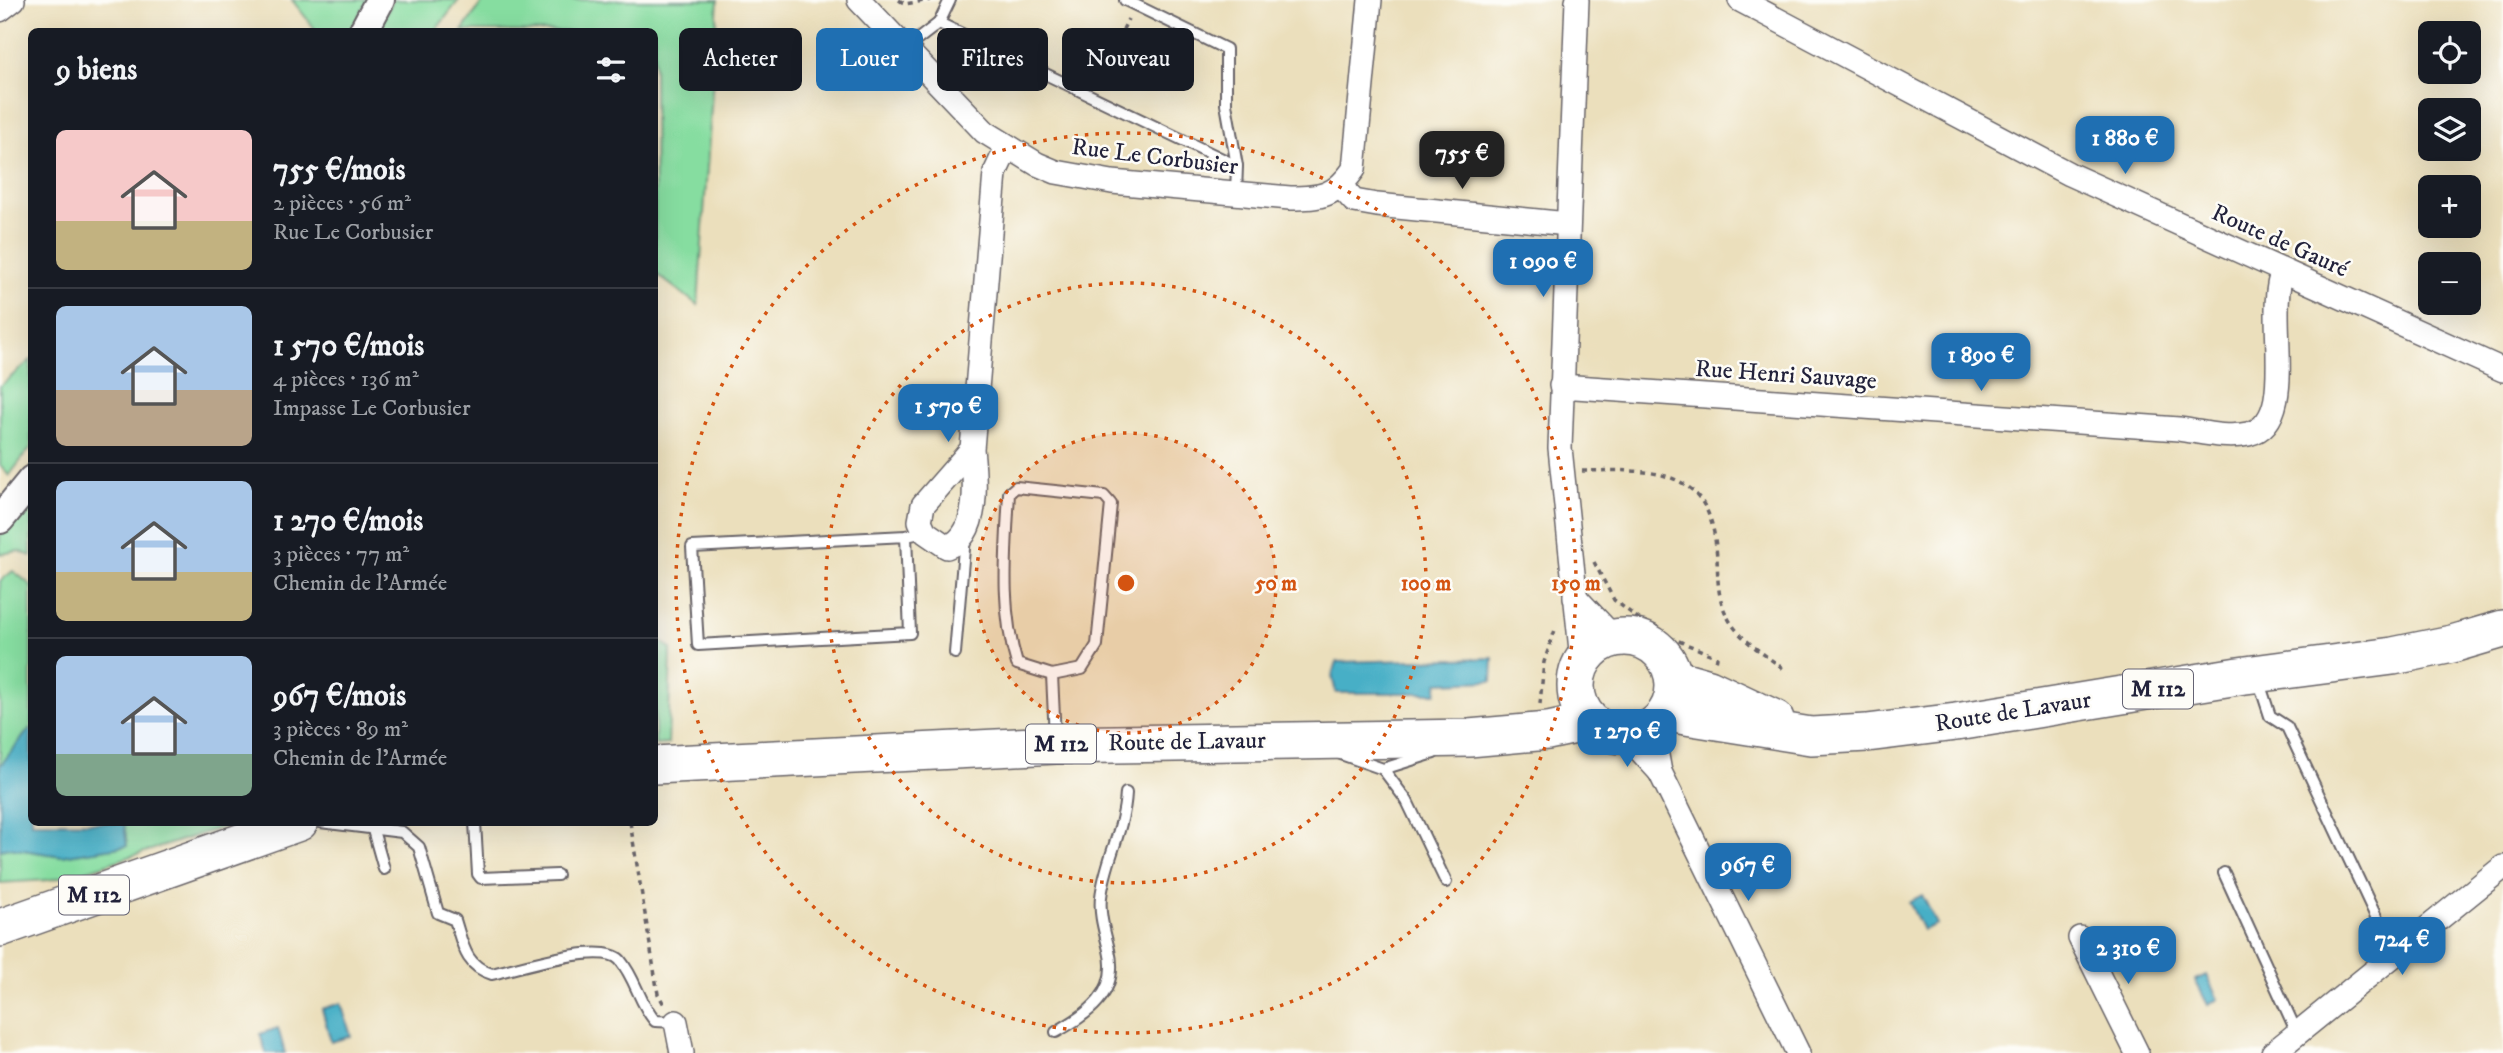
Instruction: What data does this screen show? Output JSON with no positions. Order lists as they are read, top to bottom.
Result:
{
  "streets": {
    "main road": ["M 112", "Route de Lavaur"],
    "street": ["Rue Le Corbusier", "Route de Gauré", "Rue Henri Sauvage"]
  },
  "crossings": [
    ["Route de Gauré", "Rue Henri Sauvage"]
  ],
  "page": {
    "map_buttons": ["+", "−"],
    "chip": [
      "Acheter",
      "Louer",
      "Filtres",
      "Nouveau"
    ],
    "heading": "9 biens",
    "list": [
      {
        "name": "755 €/mois",
        "note": "2 pièces · 56 m² · Rue Le Corbusier"
      },
      {
        "name": "1 570 €/mois",
        "note": "4 pièces · 136 m² · Impasse Le Corbusier"
      },
      {
        "name": "1 270 €/mois",
        "note": "3 pièces · 77 m² · Chemin de l'Armée"
      },
      {
        "name": "967 €/mois",
        "note": "3 pièces · 89 m² · Chemin de l'Armée"
      }
    ],
    "price": [
      "1 880 €",
      "755 €",
      "1 090 €",
      "1 890 €",
      "1 570 €",
      "1 270 €",
      "967 €",
      "724 €",
      "2 310 €"
    ]
  },
  "rings": ["50 m", "100 m", "150 m"]
}
